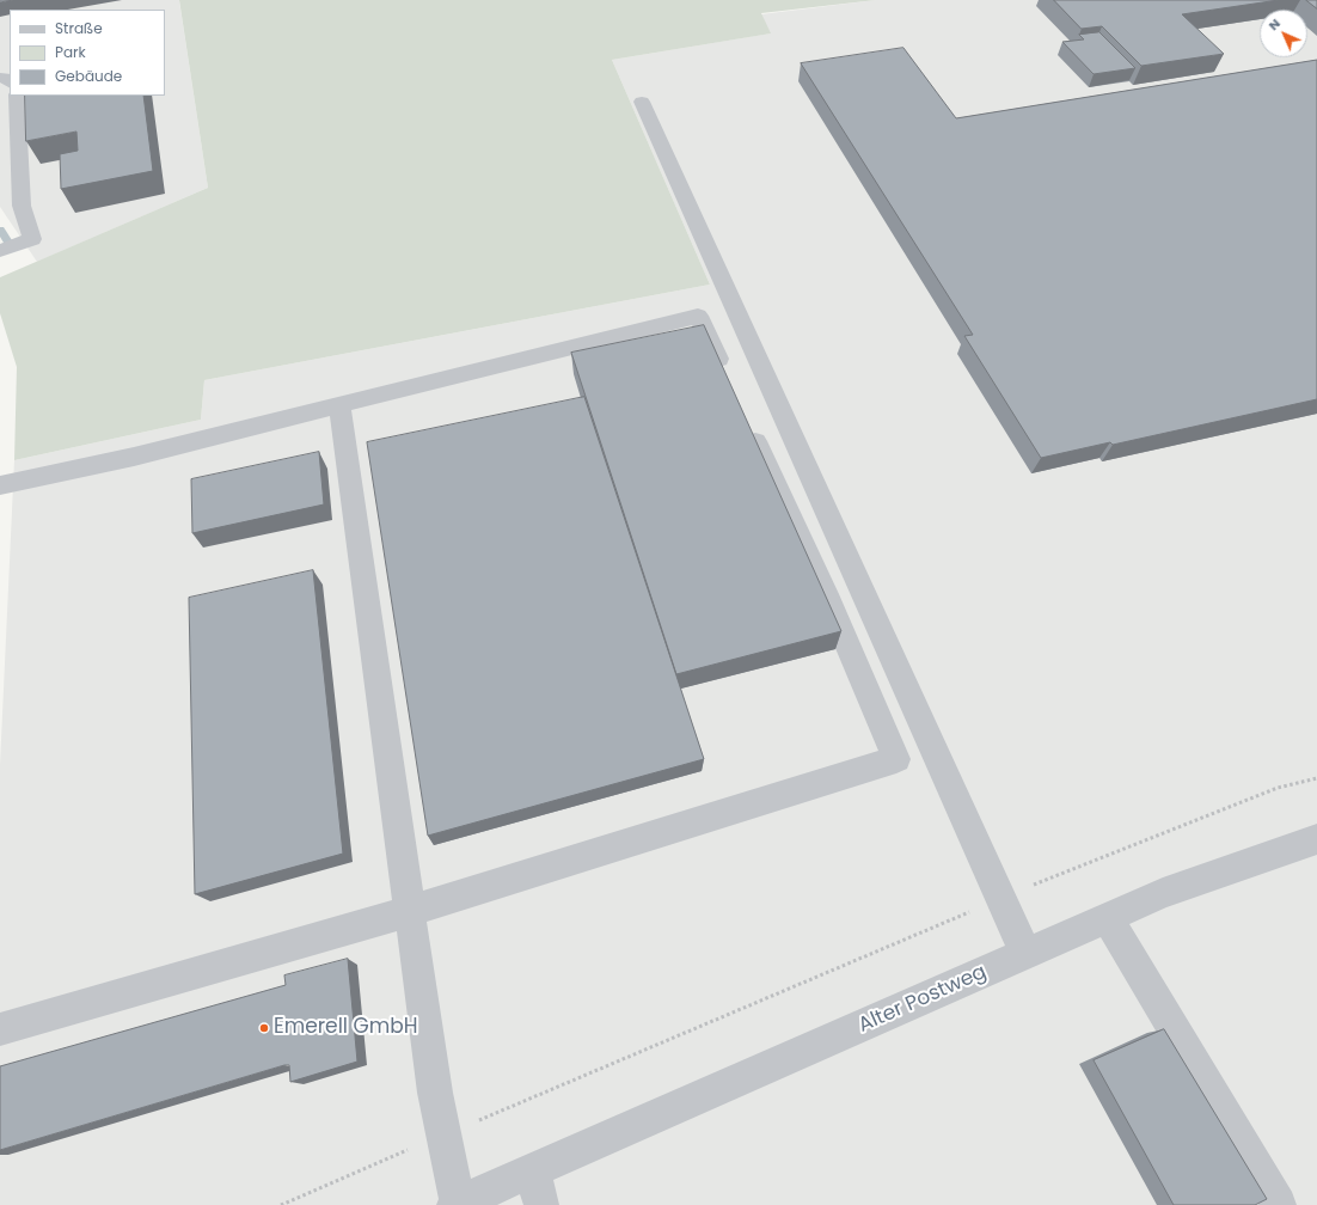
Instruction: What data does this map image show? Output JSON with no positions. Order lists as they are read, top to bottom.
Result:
{
  "streets": {
    "street": ["Alter Postweg"]
  },
  "places": ["Emerell GmbH"],
  "legend": ["Straße", "Park", "Gebäude"],
  "north": "top left"
}
